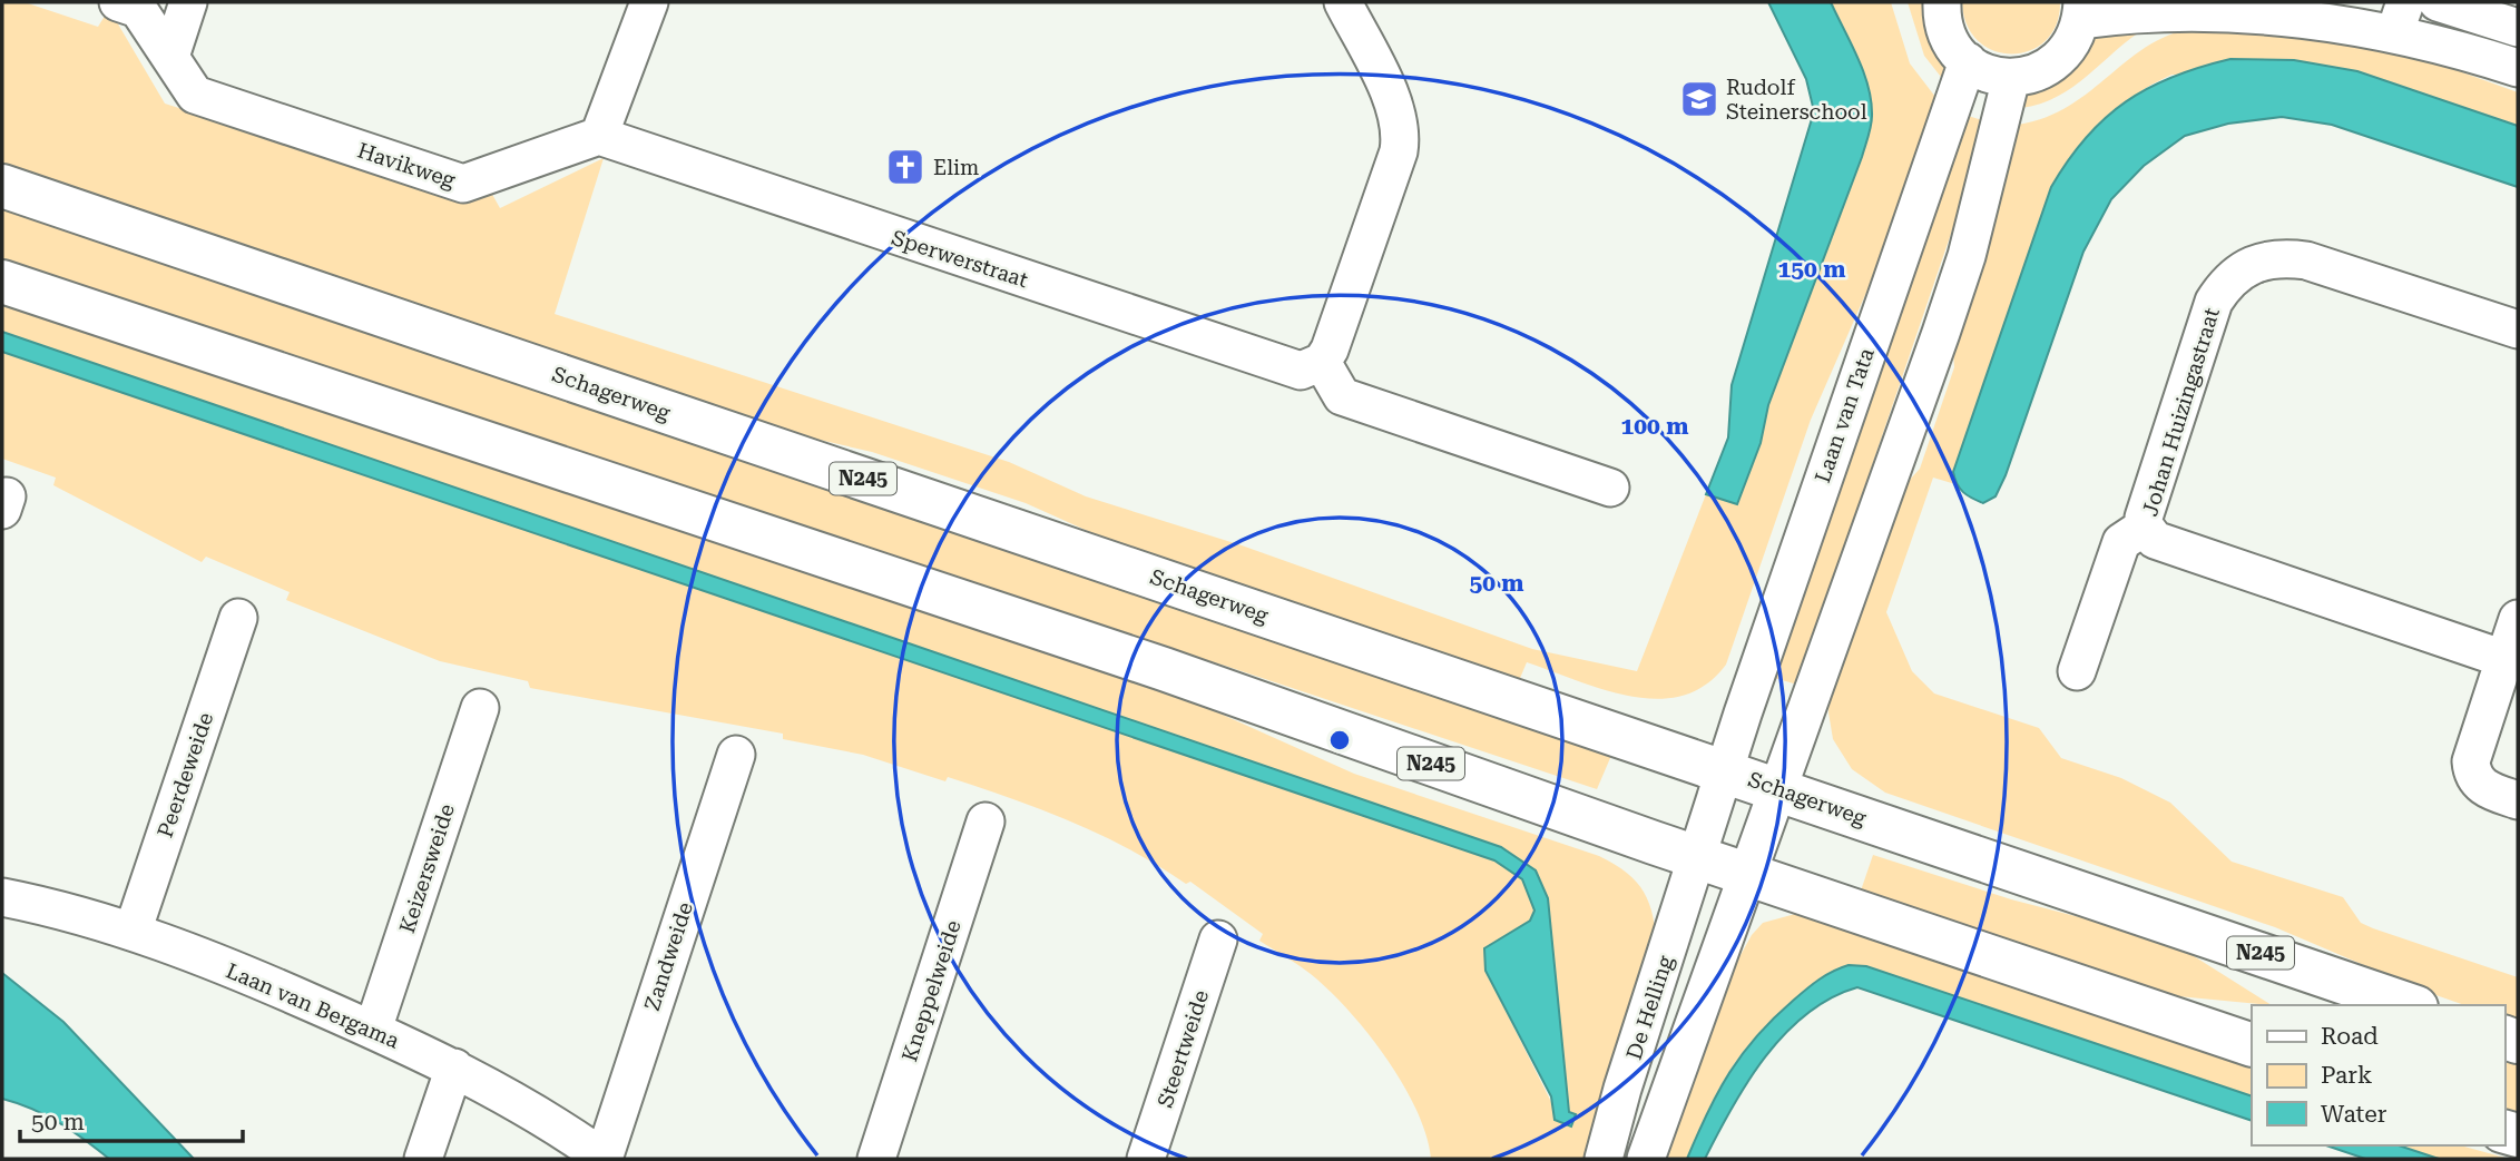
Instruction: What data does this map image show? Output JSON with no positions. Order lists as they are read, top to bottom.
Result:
{
  "streets": {
    "main road": ["Schagerweg", "N245"],
    "street": [
      "Havikweg",
      "Sperwerstraat",
      "Johan Huizingastraat",
      "Laan van Tata",
      "Peerdeweide",
      "Keizersweide",
      "Zandweide",
      "Kneppelweide",
      "Laan van Bergama",
      "De Helling",
      "Steertweide"
    ]
  },
  "crossings": [
    ["Havikweg", "Sperwerstraat"],
    ["Schagerweg", "Laan van Tata"],
    ["Laan van Tata", "N245"],
    ["Laan van Tata", "De Helling"],
    ["N245", "De Helling"],
    ["Peerdeweide", "Laan van Bergama"],
    ["Keizersweide", "Laan van Bergama"],
    ["Zandweide", "Laan van Bergama"]
  ],
  "places": {
    "school or university": ["Rudolf Steinerschool"],
    "church": ["Elim"]
  },
  "legend": ["Road", "Park", "Water"],
  "scale_bar": "50 m",
  "rings": ["150 m", "100 m", "50 m"]
}
